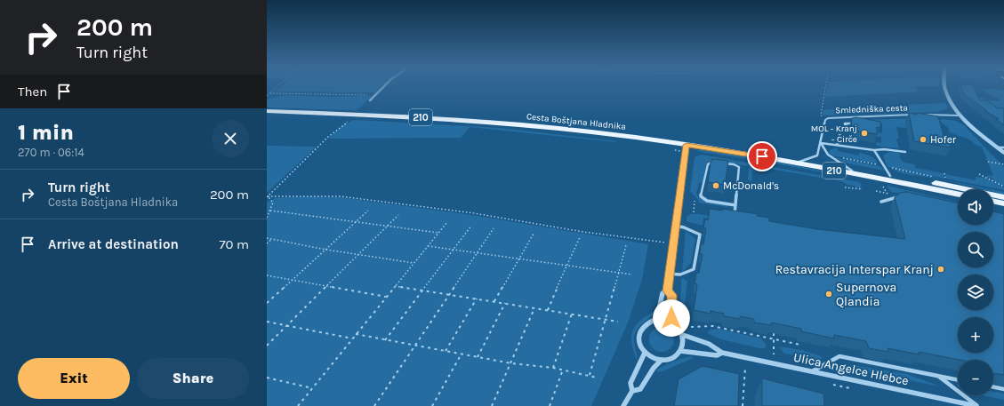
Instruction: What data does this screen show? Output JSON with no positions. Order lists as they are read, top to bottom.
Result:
{
  "streets": {
    "main road": ["210", "Cesta Boštjana Hladnika"],
    "street": ["Ulica Angelce Hlebce"],
    "lane": ["Smledniška cesta"]
  },
  "crossings": [
    ["210", "Cesta Boštjana Hladnika"]
  ],
  "places": [
    "MOL - Kranj - Čirče",
    "Hofer",
    "McDonald's",
    "Restavracija Interspar Kranj",
    "Supernova Qlandia"
  ],
  "page": {
    "turn": ["200 m", "Turn right"],
    "then": "Then",
    "heading": ["1 min", "270 m · 06:14"],
    "list": [
      {
        "name": "Turn right",
        "note": "Cesta Boštjana Hladnika",
        "value": "200 m"
      },
      {
        "name": "Arrive at destination",
        "value": "70 m"
      }
    ],
    "map_buttons": ["+", "−"],
    "buttons": ["Exit", "Share"]
  }
}
